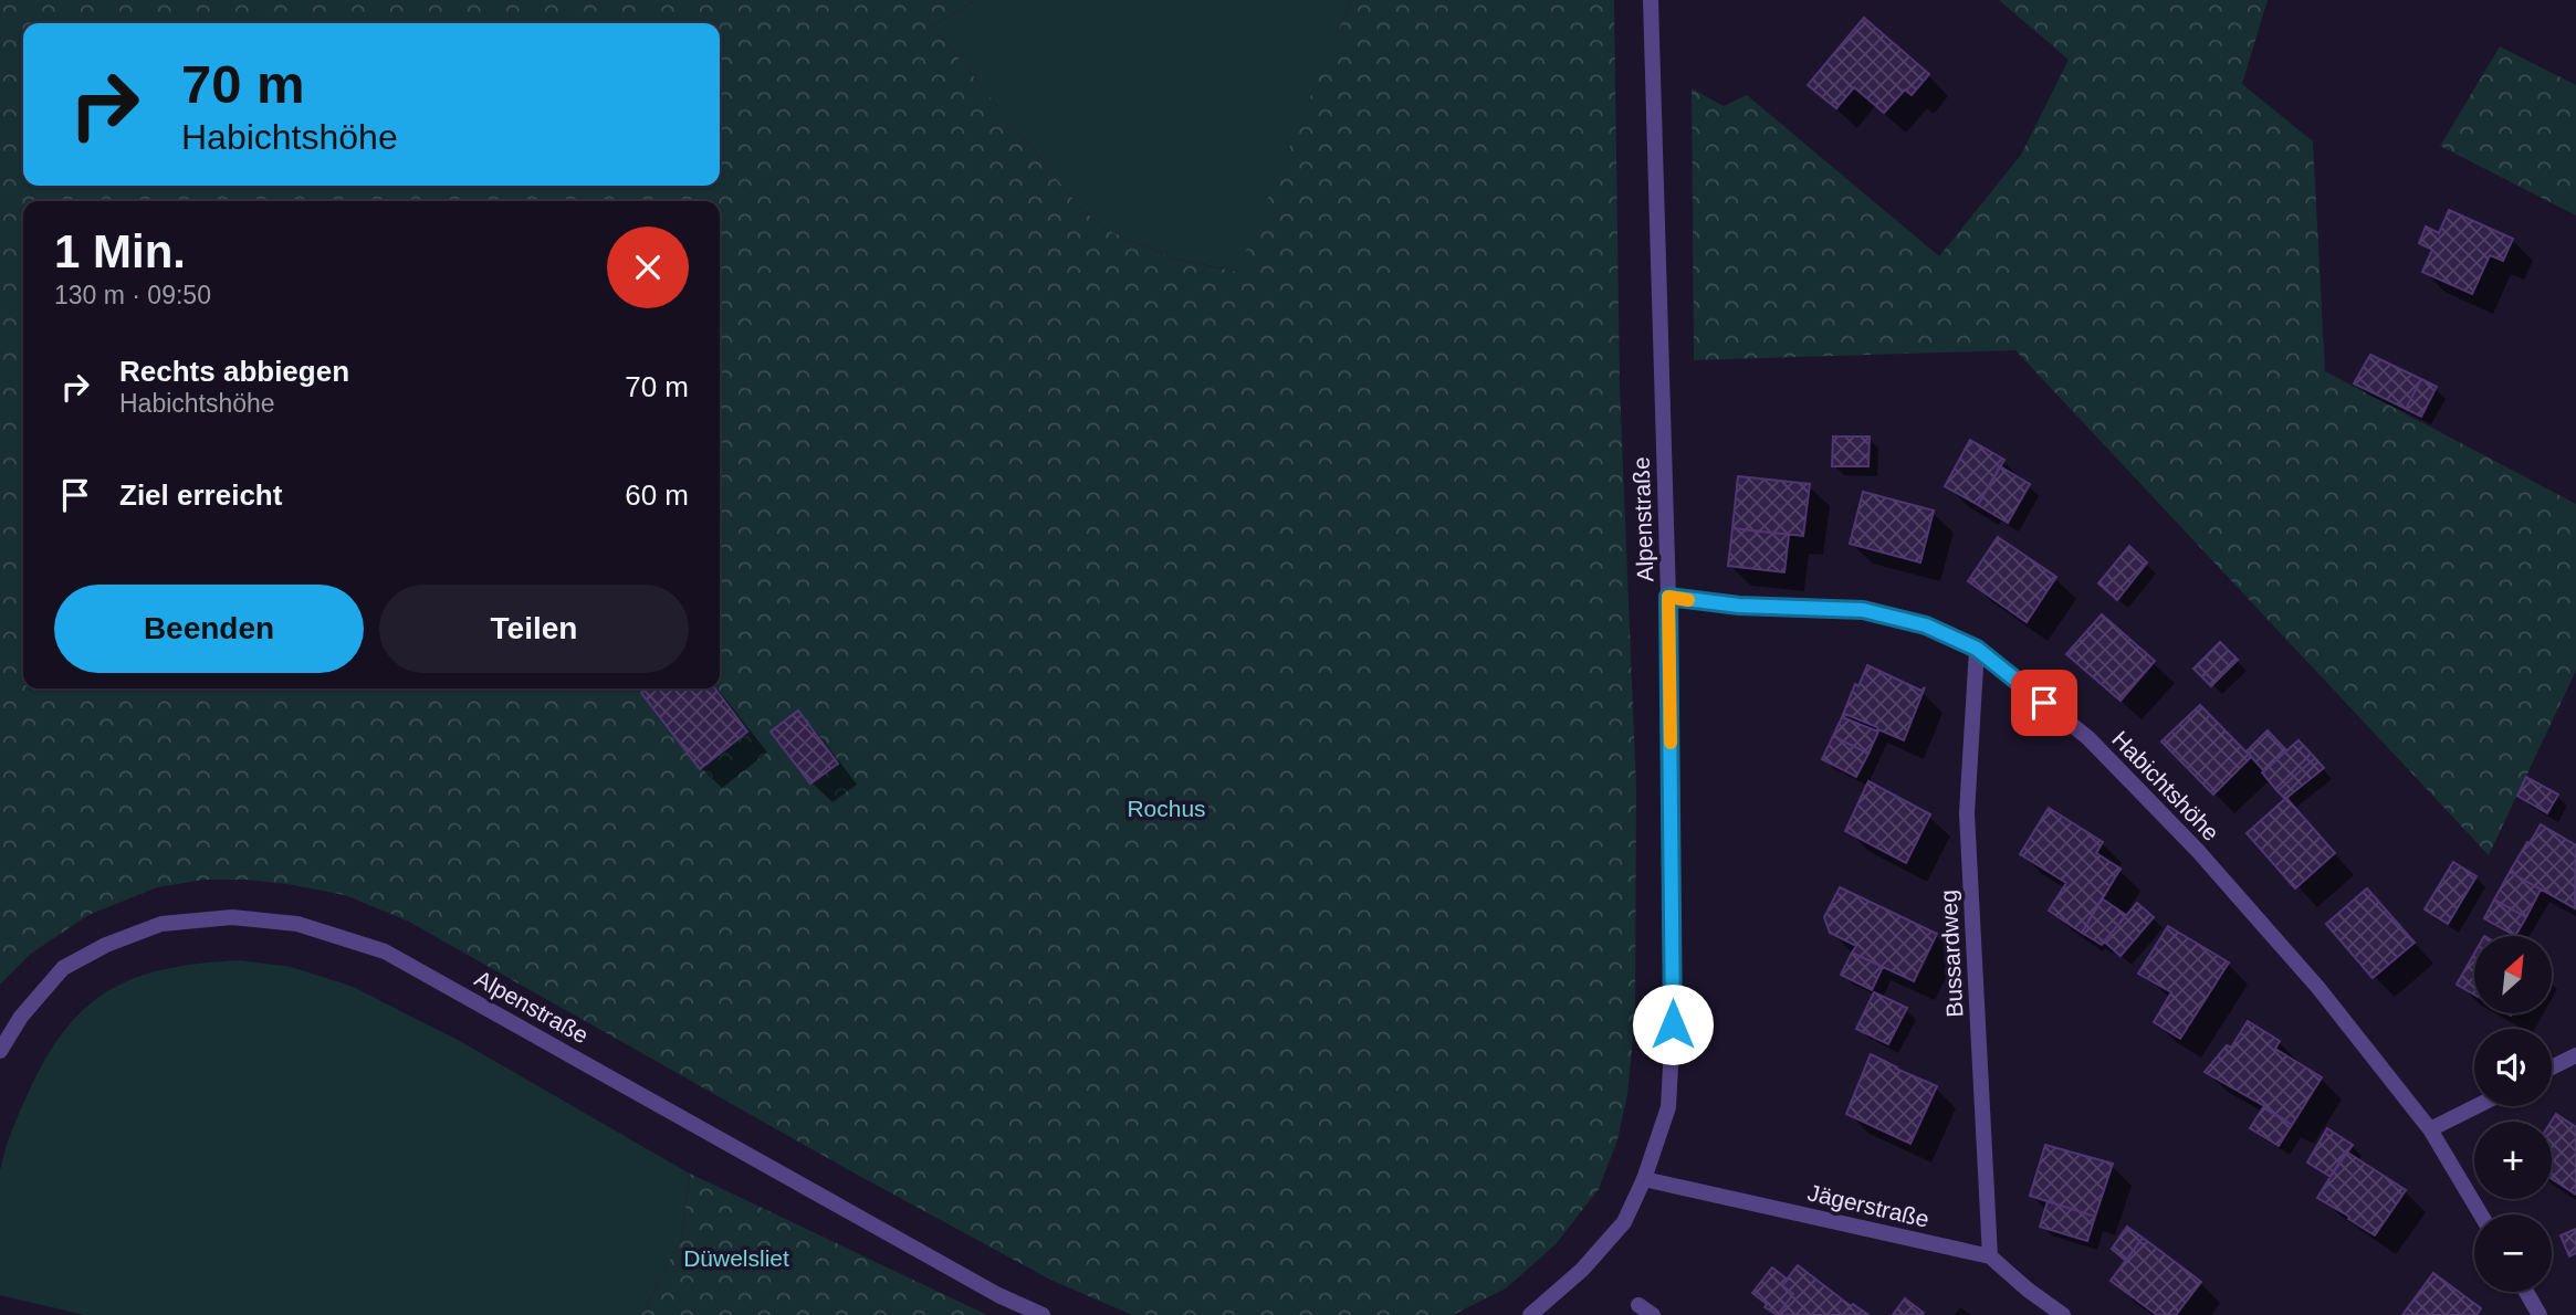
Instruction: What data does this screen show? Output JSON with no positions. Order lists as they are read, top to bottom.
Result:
{
  "streets": {
    "street": [
      "Alpenstraße",
      "Habichtshöhe",
      "Bussardweg",
      "Jägerstraße"
    ]
  },
  "crossings": [
    ["Alpenstraße", "Habichtshöhe"],
    ["Alpenstraße", "Jägerstraße"],
    ["Habichtshöhe", "Bussardweg"],
    ["Bussardweg", "Jägerstraße"]
  ],
  "parks": ["Rochus", "Düwelsliet"],
  "north": "top right",
  "page": {
    "turn": ["70 m", "Habichtshöhe"],
    "heading": ["1 Min.", "130 m · 09:50"],
    "list": [
      {
        "name": "Rechts abbiegen",
        "note": "Habichtshöhe",
        "value": "70 m"
      },
      {
        "name": "Ziel erreicht",
        "value": "60 m"
      }
    ],
    "buttons": ["Beenden", "Teilen"],
    "map_buttons": ["+", "−"]
  }
}
